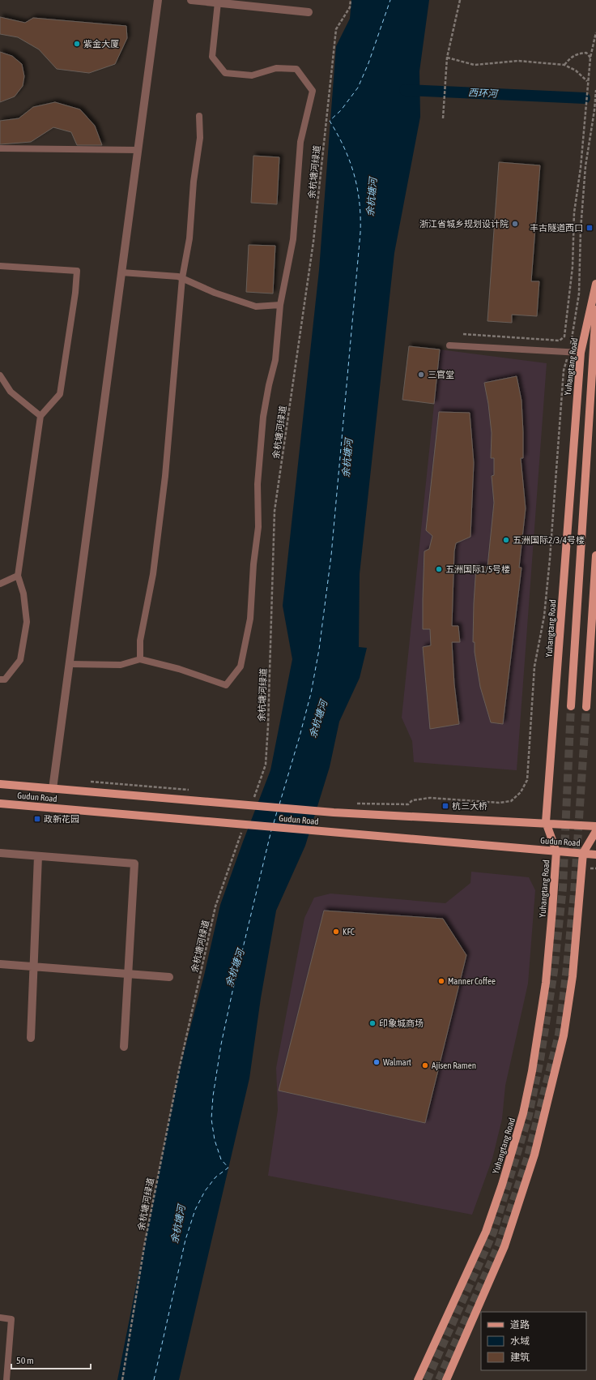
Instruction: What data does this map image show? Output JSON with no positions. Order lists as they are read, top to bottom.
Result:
{
  "streets": {
    "main road": ["Yuhangtang Road", "Gudun Road"],
    "path": ["余杭塘河绿道"]
  },
  "crossings": [
    ["Yuhangtang Road", "Gudun Road"]
  ],
  "water": ["西环河", "余杭塘河"],
  "places": {
    "other": [
      "紫金大厦",
      "浙江省城乡规划设计院",
      "三官堂",
      "五洲国际2/3/4号楼",
      "五洲国际1/5号楼",
      "KFC",
      "Manner Coffee",
      "印象城商场",
      "Walmart",
      "Ajisen Ramen"
    ],
    "transit": ["丰古隧道西口", "杭三大桥", "政新花园"]
  },
  "legend": ["道路", "水域", "建筑"],
  "scale_bar": "50 m"
}
